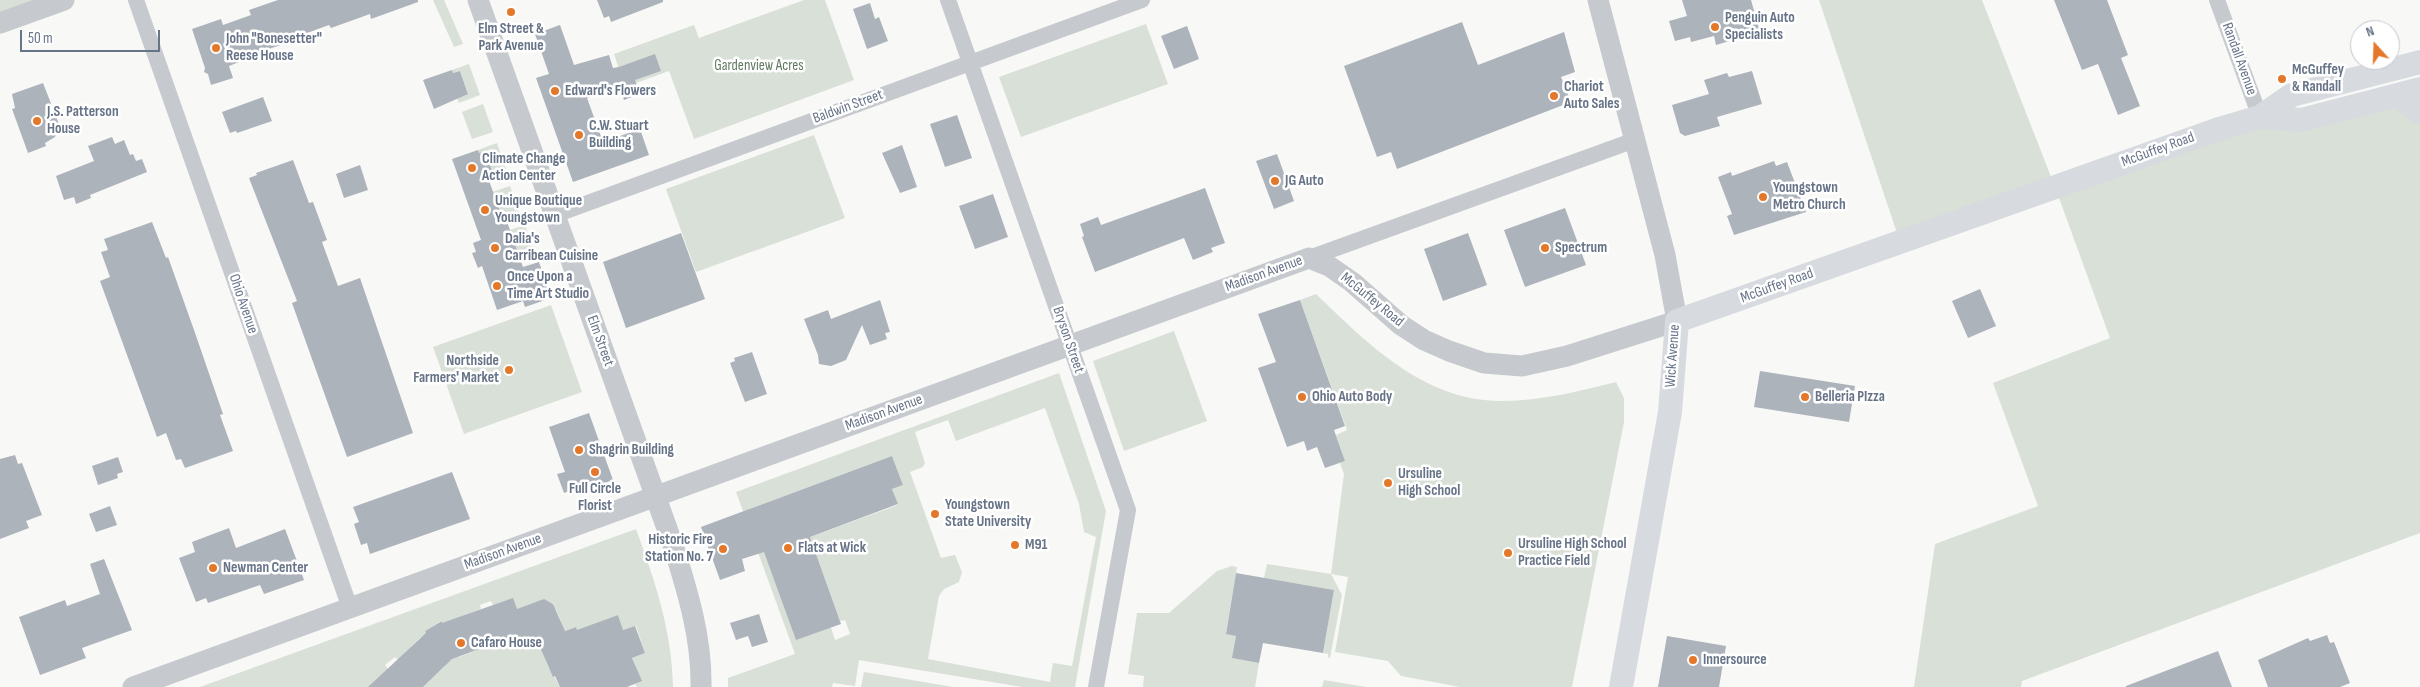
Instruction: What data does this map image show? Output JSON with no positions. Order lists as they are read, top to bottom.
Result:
{
  "streets": {
    "main road": ["McGuffey Road", "Wick Avenue"],
    "street": [
      "Randall Avenue",
      "Baldwin Street",
      "Madison Avenue",
      "Ohio Avenue",
      "Bryson Street",
      "Elm Street"
    ]
  },
  "crossings": [
    ["Randall Avenue", "McGuffey Road"],
    ["Baldwin Street", "Bryson Street"],
    ["Baldwin Street", "Elm Street"],
    ["McGuffey Road", "Madison Avenue"],
    ["McGuffey Road", "Wick Avenue"],
    ["Madison Avenue", "Ohio Avenue"],
    ["Madison Avenue", "Bryson Street"],
    ["Madison Avenue", "Elm Street"],
    ["Madison Avenue", "Wick Avenue"]
  ],
  "parks": ["Gardenview Acres"],
  "places": [
    "Elm Street & Park Avenue",
    "Penguin Auto Specialists",
    "John \"Bonesetter\" Reese House",
    "McGuffey & Randall",
    "Edward's Flowers",
    "Chariot Auto Sales",
    "J.S. Patterson House",
    "C.W. Stuart Building",
    "Climate Change Action Center",
    "JG Auto",
    "Youngstown Metro Church",
    "Unique Boutique Youngstown",
    "Dalia's Carribean Cuisine",
    "Spectrum",
    "Once Upon a Time Art Studio",
    "Northside Farmers' Market",
    "Ohio Auto Body",
    "Belleria PIzza",
    "Shagrin Building",
    "Full Circle Florist",
    "Ursuline High School",
    "Youngstown State University",
    "M91",
    "Flats at Wick",
    "Historic Fire Station No. 7",
    "Ursuline High School Practice Field",
    "Newman Center",
    "Cafaro House",
    "Innersource"
  ],
  "scale_bar": "50 m",
  "north": "top"
}
